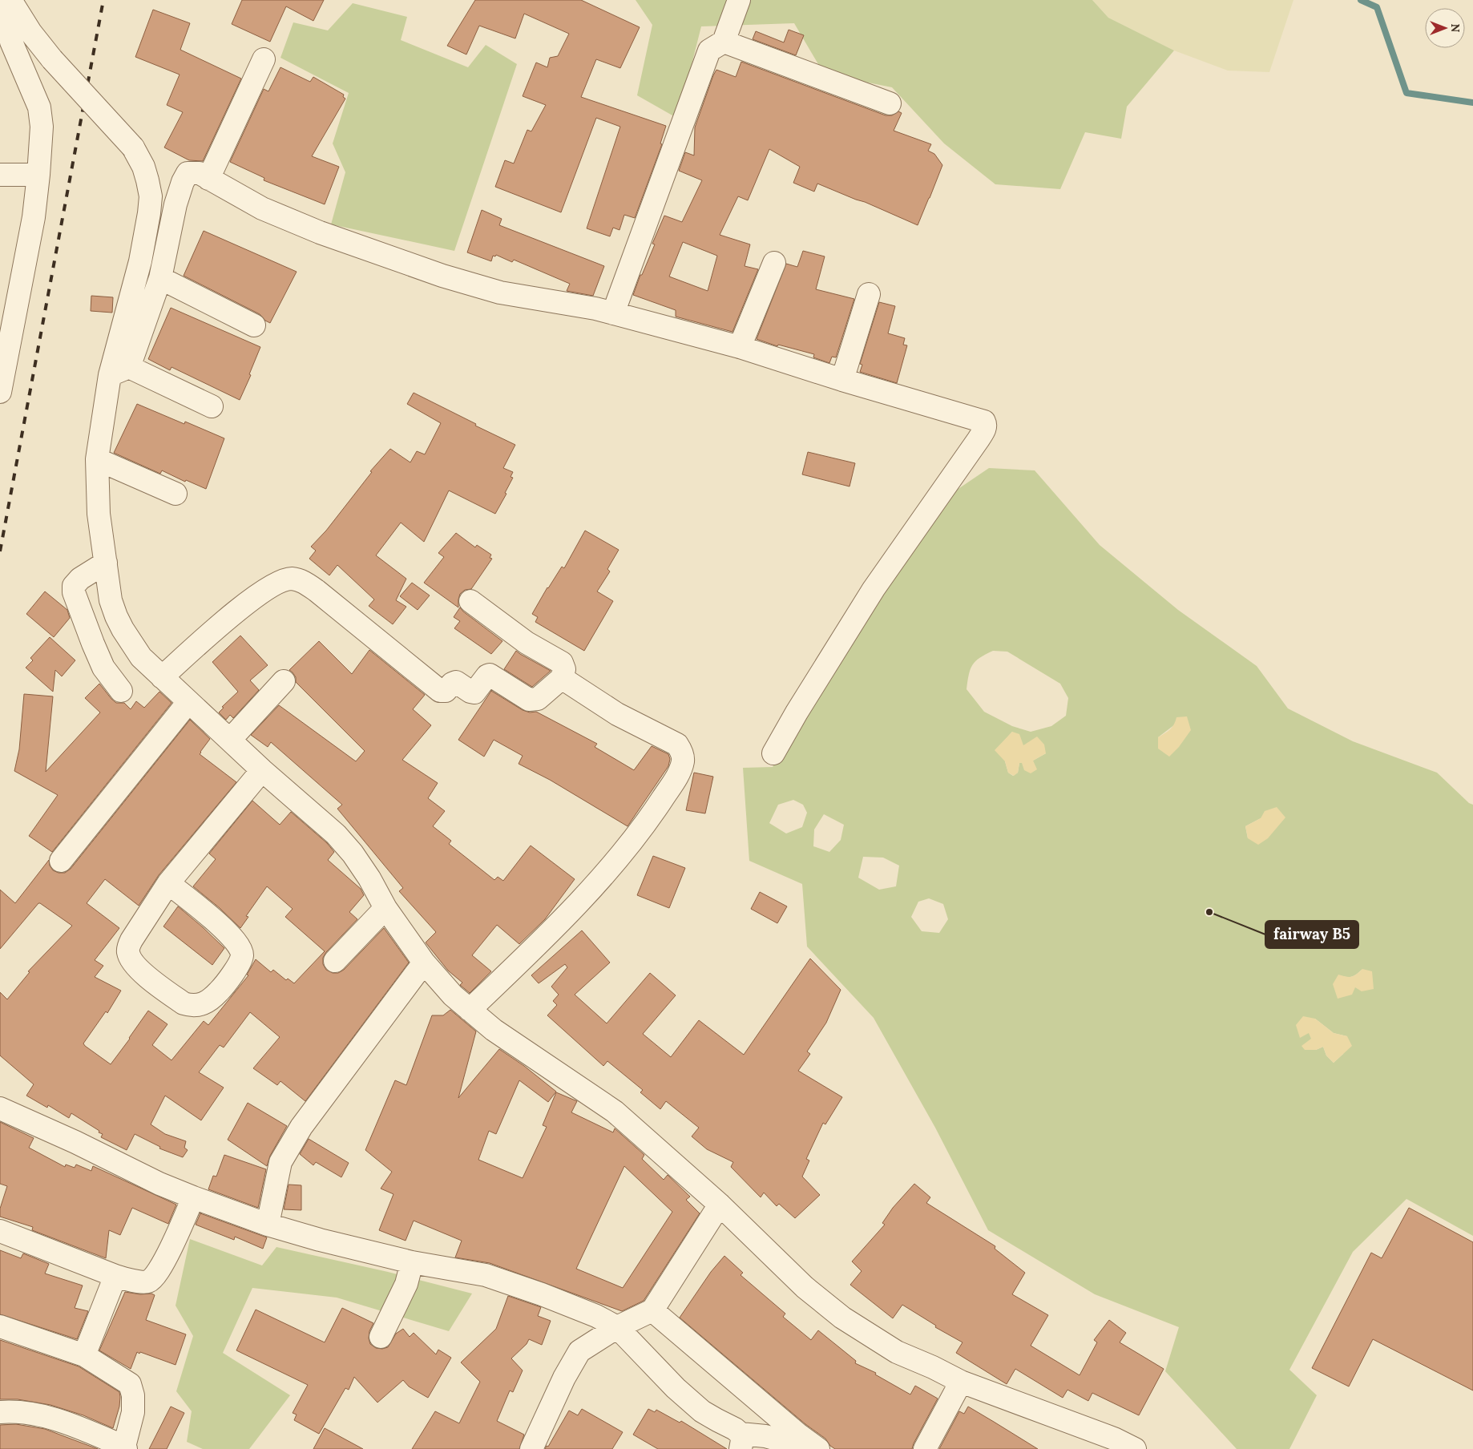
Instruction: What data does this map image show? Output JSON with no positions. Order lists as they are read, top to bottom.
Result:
{
  "places": ["fairway B5"],
  "north": "right"
}
